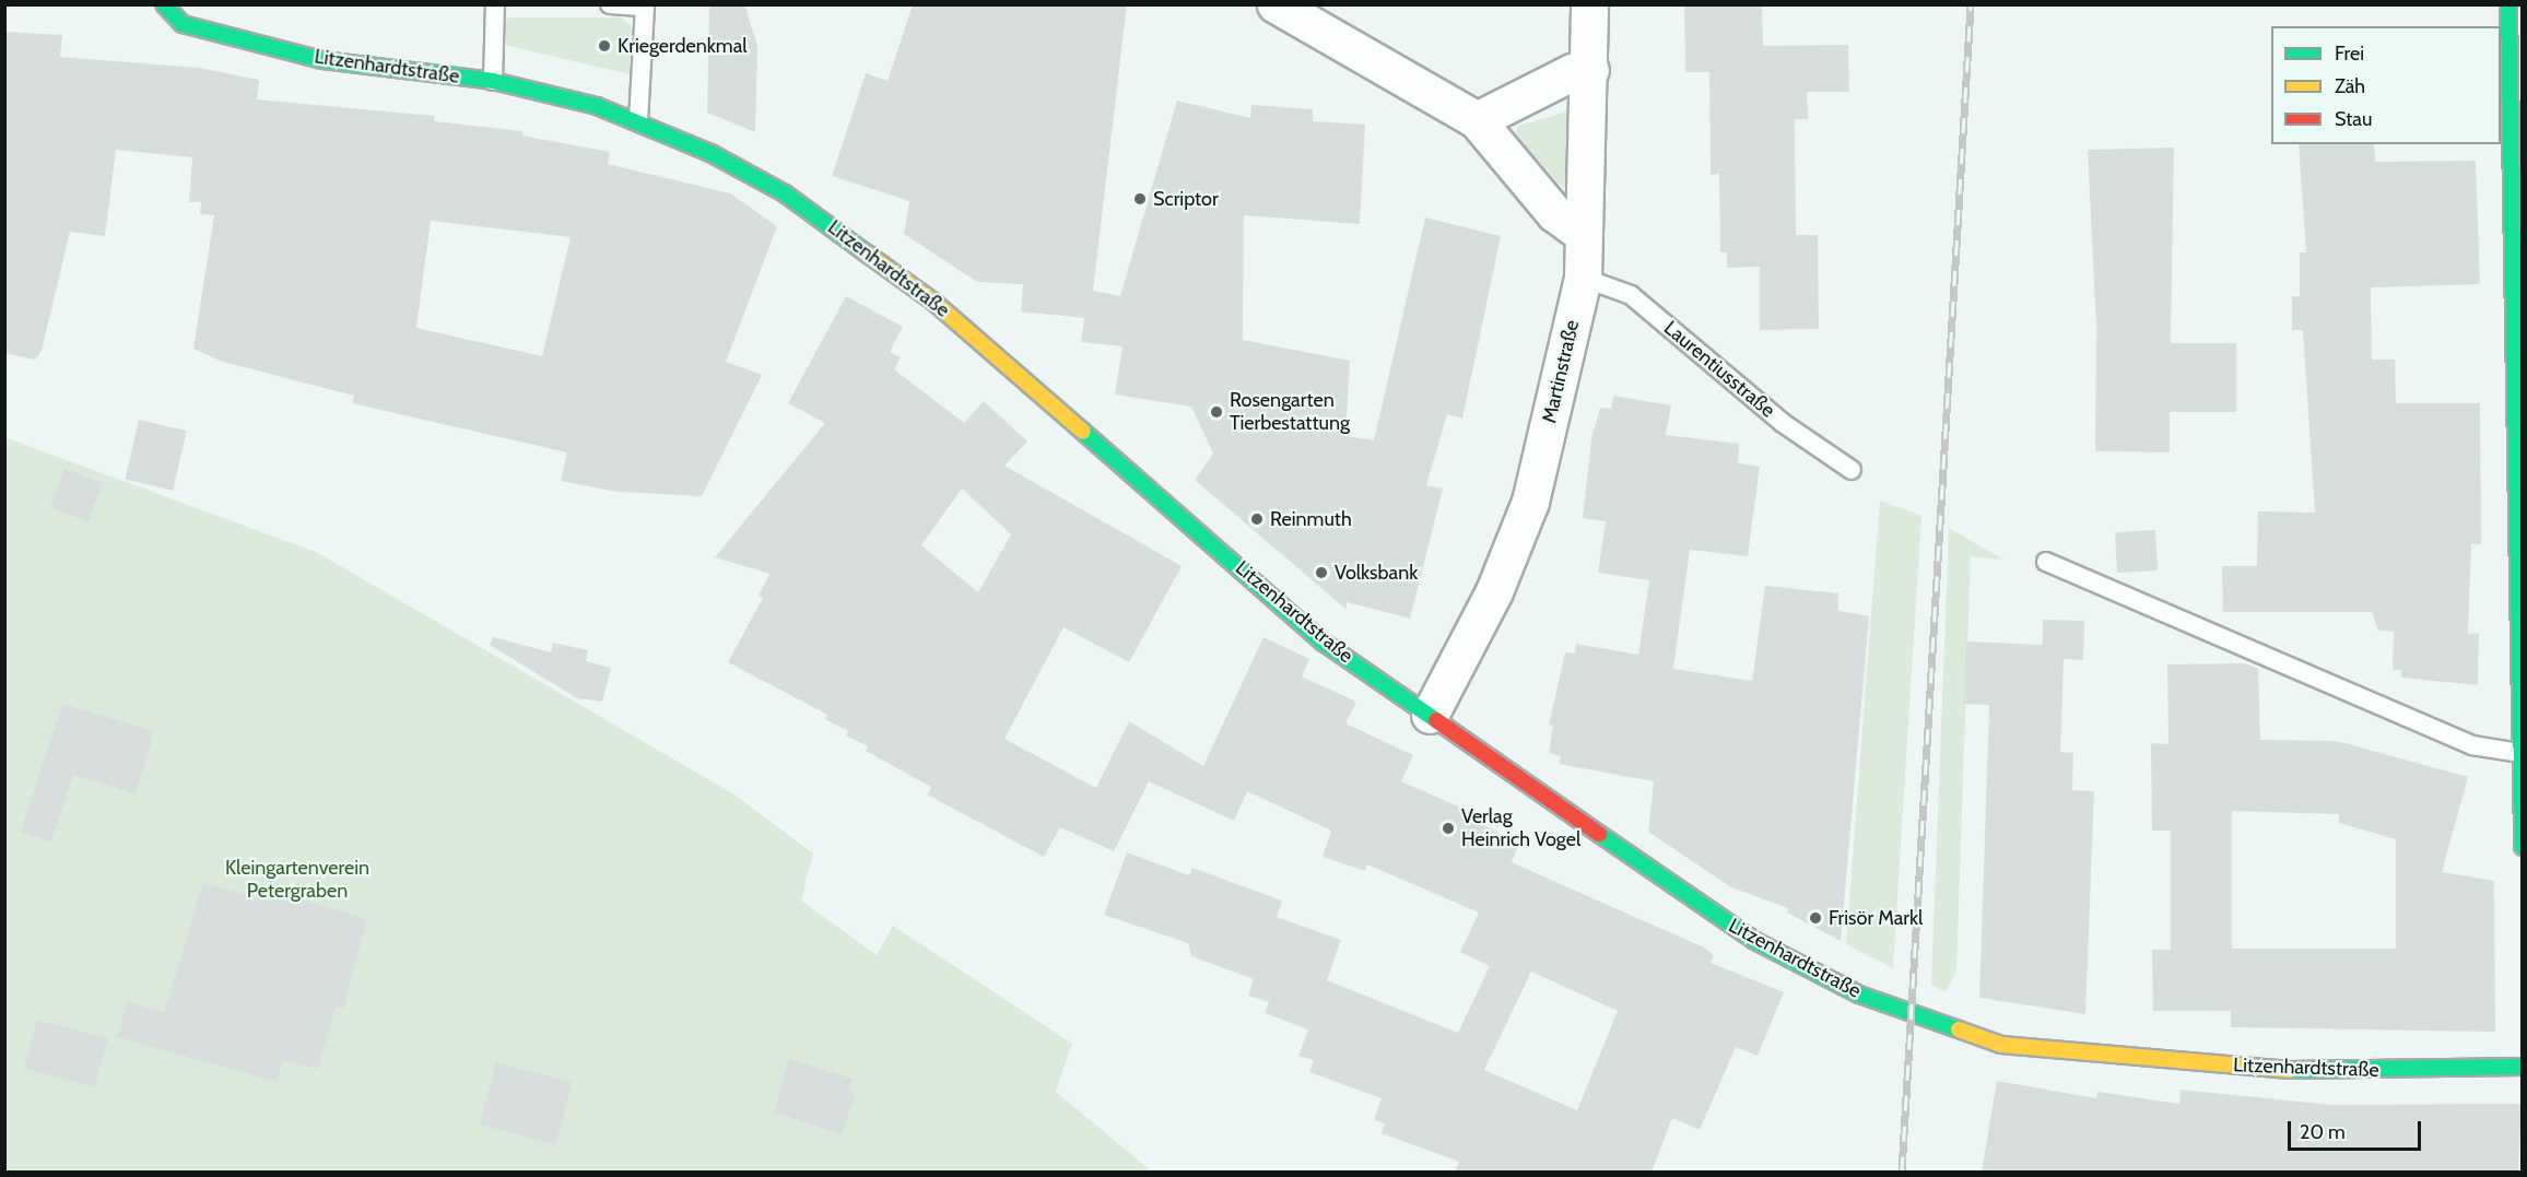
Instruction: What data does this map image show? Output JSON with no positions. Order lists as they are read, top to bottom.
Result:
{
  "streets": {
    "street": ["Litzenhardtstraße", "Martinstraße"],
    "lane": ["Laurentiusstraße"]
  },
  "crossings": [
    ["Litzenhardtstraße", "Martinstraße"],
    ["Laurentiusstraße", "Martinstraße"]
  ],
  "parks": ["Kleingartenverein Petergraben"],
  "places": [
    "Kriegerdenkmal",
    "Scriptor",
    "Rosengarten Tierbestattung",
    "Reinmuth",
    "Volksbank",
    "Verlag Heinrich Vogel",
    "Frisör Markl"
  ],
  "legend": ["Frei", "Zäh", "Stau"],
  "scale_bar": "20 m"
}
